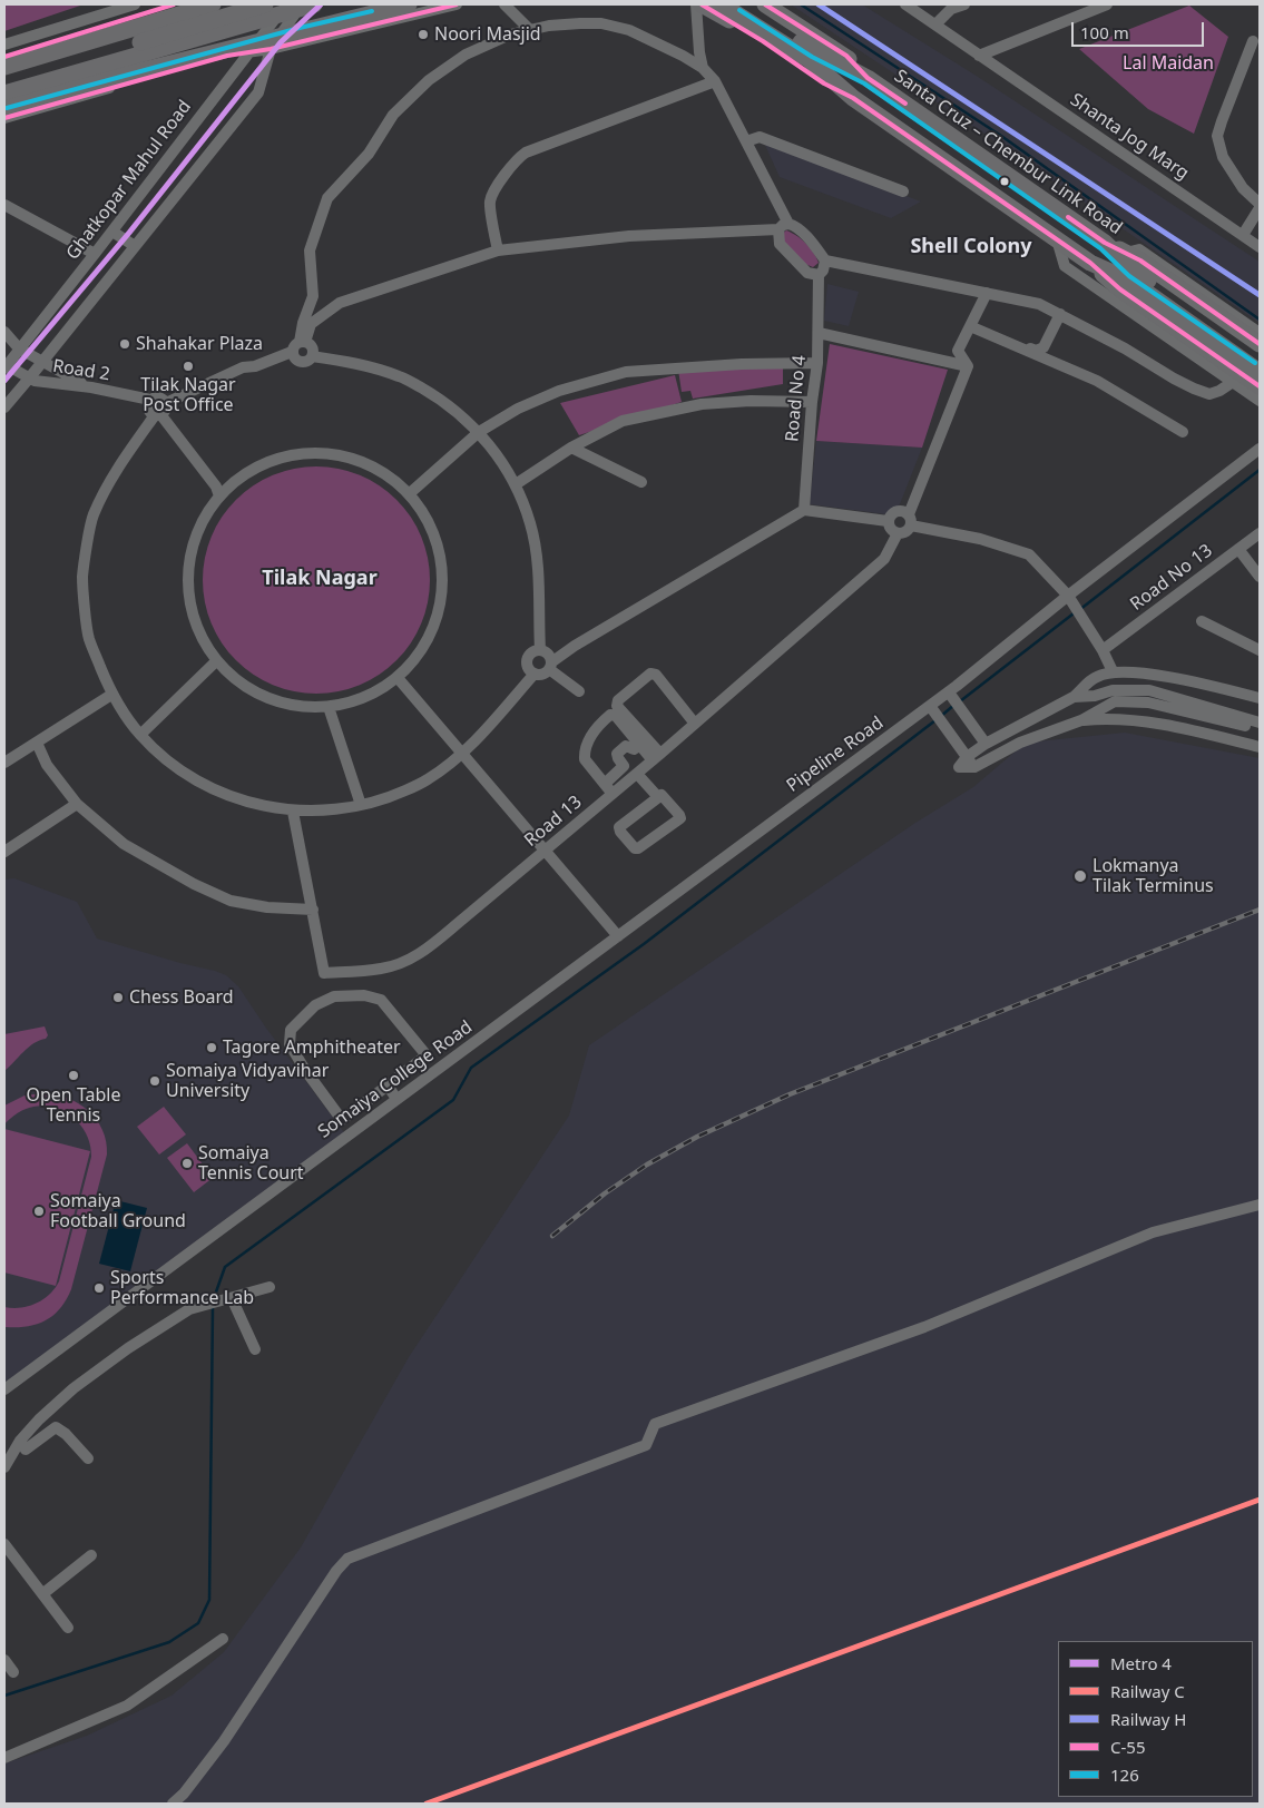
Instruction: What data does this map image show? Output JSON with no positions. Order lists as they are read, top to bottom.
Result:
{
  "streets": {
    "highway": ["Santa Cruz – Chembur Link Road"],
    "street": [
      "Shanta Jog Marg",
      "Ghatkopar Mahul Road",
      "Road 2",
      "Road No 4",
      "Road No 13",
      "Pipeline Road",
      "Road 13",
      "Somaiya College Road"
    ]
  },
  "crossings": [
    ["Ghatkopar Mahul Road", "Road 2"],
    ["Pipeline Road", "Somaiya College Road"]
  ],
  "districts": ["Shell Colony", "Tilak Nagar"],
  "parks": ["Lal Maidan"],
  "places": [
    "Noori Masjid",
    "Shahakar Plaza",
    "Tilak Nagar Post Office",
    "Lokmanya Tilak Terminus",
    "Chess Board",
    "Tagore Amphitheater",
    "Open Table Tennis",
    "Somaiya Vidyavihar University",
    "Somaiya Tennis Court",
    "Somaiya Football Ground",
    "Sports Performance Lab"
  ],
  "lines": [
    "metro line 4",
    "rail line H",
    "transit line C-55",
    "transit line 126",
    "rail line C"
  ],
  "legend": [
    "Metro 4",
    "Railway C",
    "Railway H",
    "C-55",
    "126"
  ],
  "scale_bar": "100 m"
}
